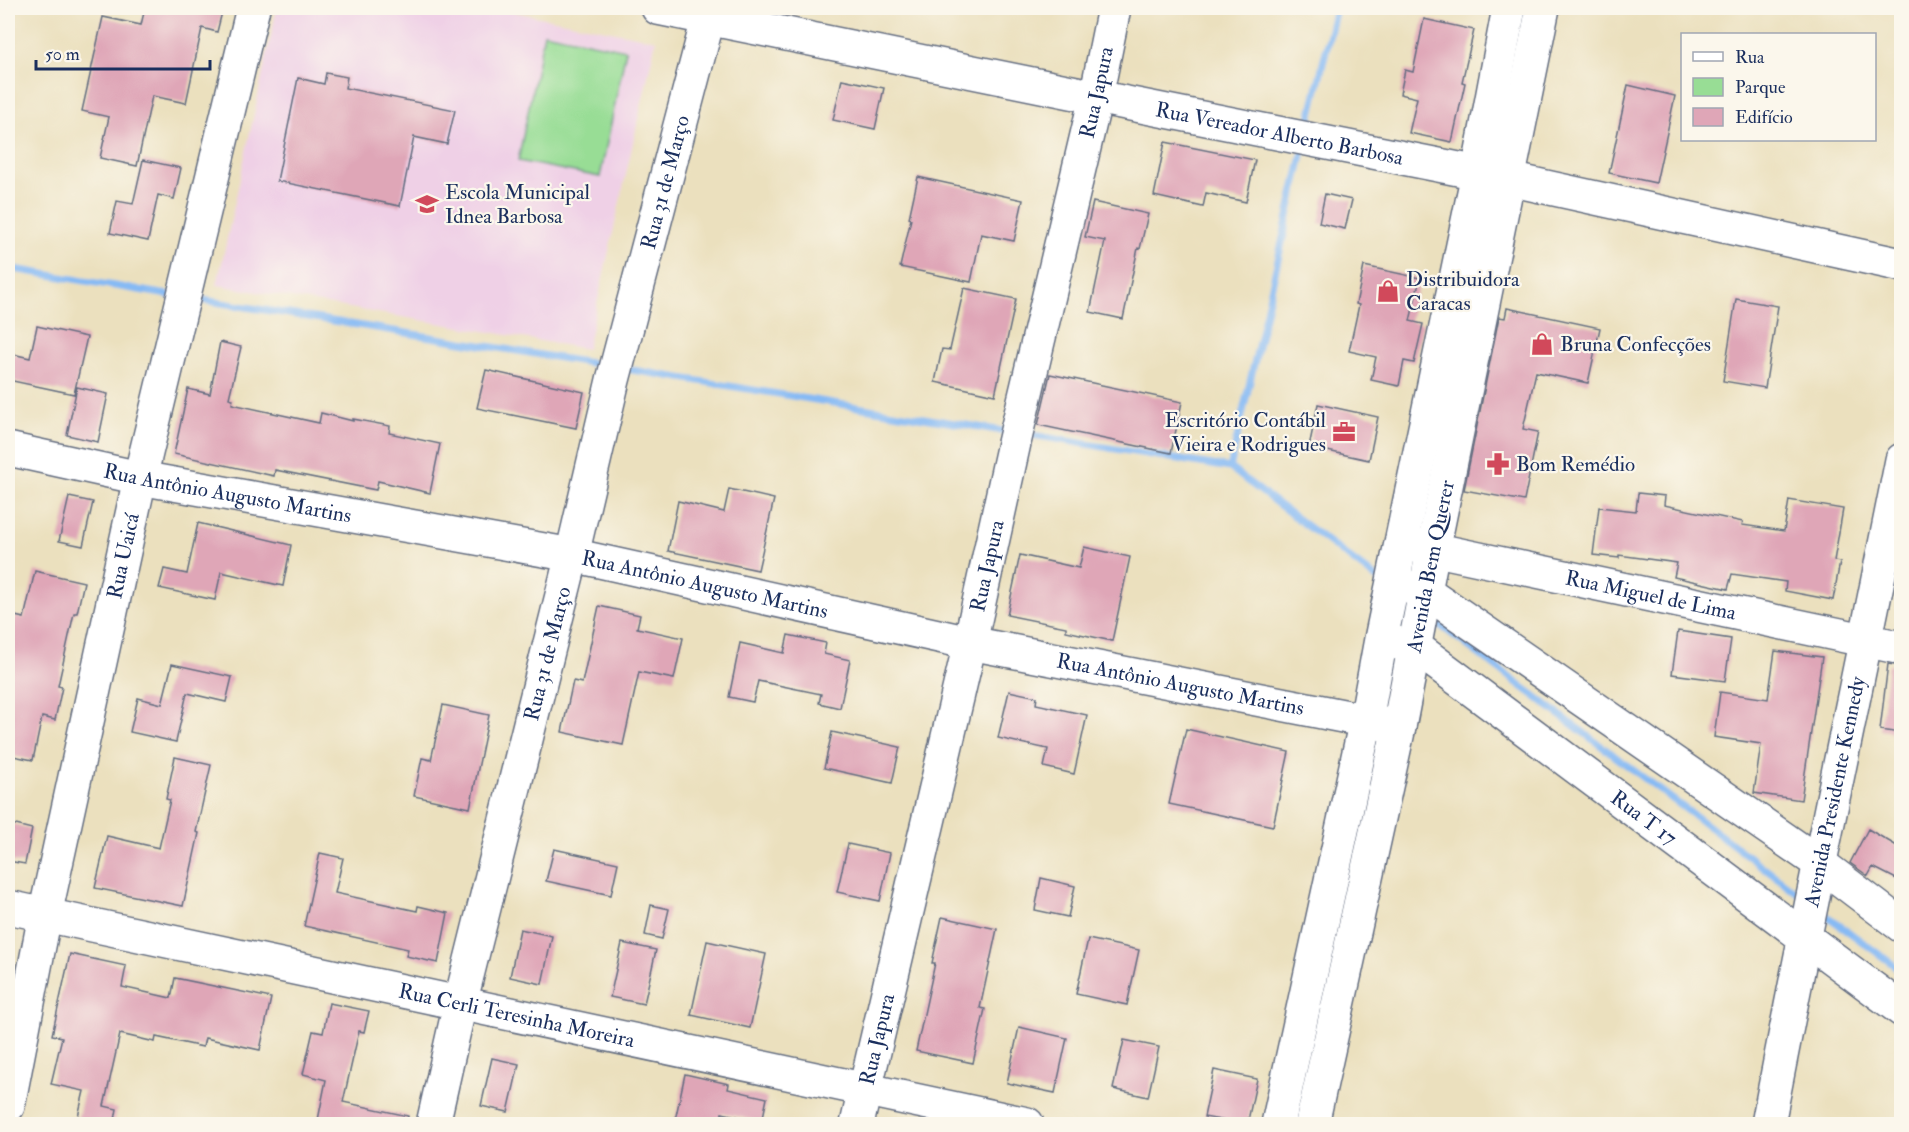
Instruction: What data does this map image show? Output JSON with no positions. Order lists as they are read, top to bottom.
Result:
{
  "streets": {
    "street": [
      "Rua Japura",
      "Rua Vereador Alberto Barbosa",
      "Rua 31 de Março",
      "Rua Antônio Augusto Martins",
      "Rua Uaicá",
      "Avenida Bem Querer",
      "Rua Miguel de Lima",
      "Avenida Presidente Kennedy",
      "Rua T 17",
      "Rua Cerli Teresinha Moreira"
    ]
  },
  "crossings": [
    ["Rua Japura", "Rua Vereador Alberto Barbosa"],
    ["Rua Japura", "Rua Antônio Augusto Martins"],
    ["Rua Japura", "Rua Cerli Teresinha Moreira"],
    ["Rua Vereador Alberto Barbosa", "Rua 31 de Março"],
    ["Rua Vereador Alberto Barbosa", "Avenida Bem Querer"],
    ["Rua 31 de Março", "Rua Antônio Augusto Martins"],
    ["Rua 31 de Março", "Rua Cerli Teresinha Moreira"],
    ["Rua Antônio Augusto Martins", "Rua Uaicá"],
    ["Rua Antônio Augusto Martins", "Avenida Bem Querer"],
    ["Rua Uaicá", "Rua Cerli Teresinha Moreira"],
    ["Avenida Bem Querer", "Rua Miguel de Lima"],
    ["Avenida Bem Querer", "Rua T 17"],
    ["Rua Miguel de Lima", "Avenida Presidente Kennedy"],
    ["Avenida Presidente Kennedy", "Rua T 17"]
  ],
  "places": {
    "school or university": ["Escola Municipal Idnea Barbosa"],
    "shop": ["Distribuidora Caracas", "Bruna Confecções"],
    "office": ["Escritório Contábil Vieira e Rodrigues"],
    "pharmacy": ["Bom Remédio"]
  },
  "legend": ["Rua", "Parque", "Edifício"],
  "scale_bar": "50 m"
}
